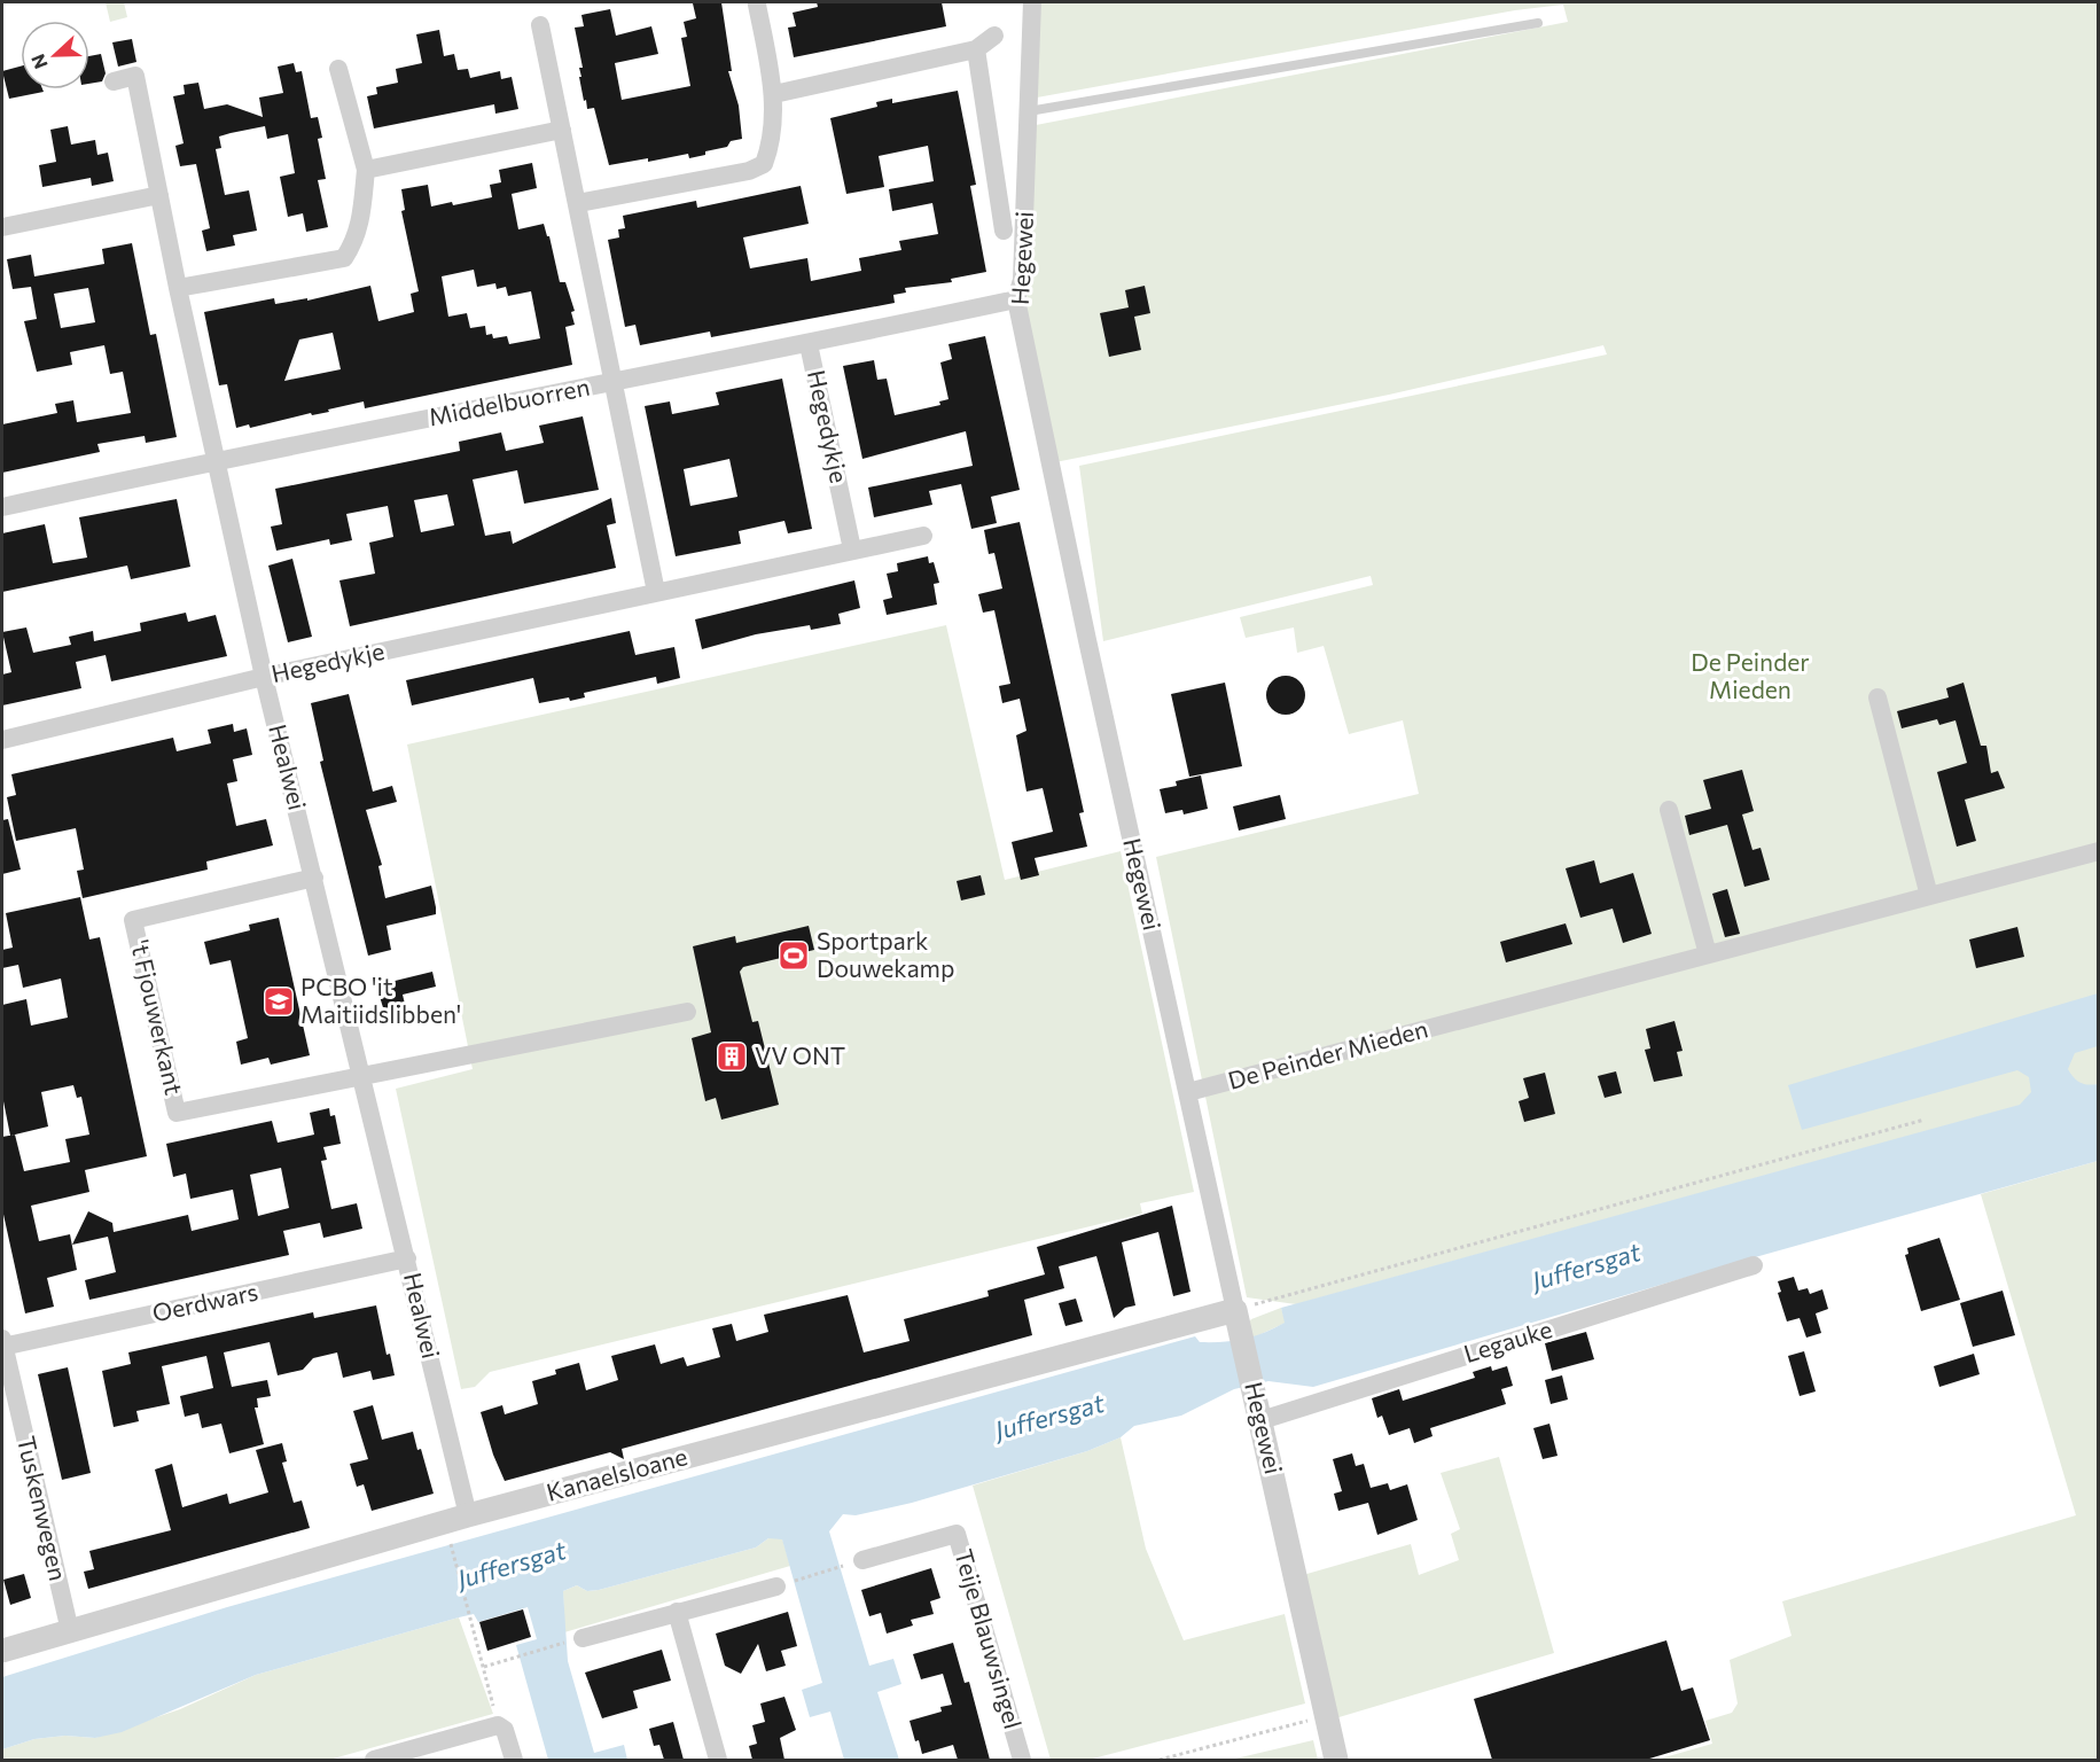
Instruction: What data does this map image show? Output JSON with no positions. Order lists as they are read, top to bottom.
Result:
{
  "streets": {
    "street": [
      "Hegewei",
      "Middelbuorren",
      "Hegedykje",
      "Healwei",
      "'t Fjouwerkant",
      "De Peinder Mieden",
      "Oerdwars",
      "Legauke",
      "Kanaelsloane",
      "Tuskenwegen",
      "Teije Blauwsingel"
    ]
  },
  "crossings": [
    ["Hegewei", "Middelbuorren"],
    ["Hegewei", "De Peinder Mieden"],
    ["Hegewei", "Legauke"],
    ["Hegewei", "Kanaelsloane"],
    ["Middelbuorren", "Hegedykje"],
    ["Middelbuorren", "Healwei"],
    ["Hegedykje", "Healwei"],
    ["Healwei", "'t Fjouwerkant"],
    ["Healwei", "Oerdwars"],
    ["Healwei", "Kanaelsloane"],
    ["Oerdwars", "Tuskenwegen"],
    ["Kanaelsloane", "Tuskenwegen"]
  ],
  "water": ["Juffersgat"],
  "parks": ["De Peinder Mieden"],
  "places": {
    "sports": ["Sportpark Douwekamp"],
    "school or university": ["PCBO 'it Maitiidslibben'"],
    "building": ["VV ONT"]
  },
  "north": "left"
}
